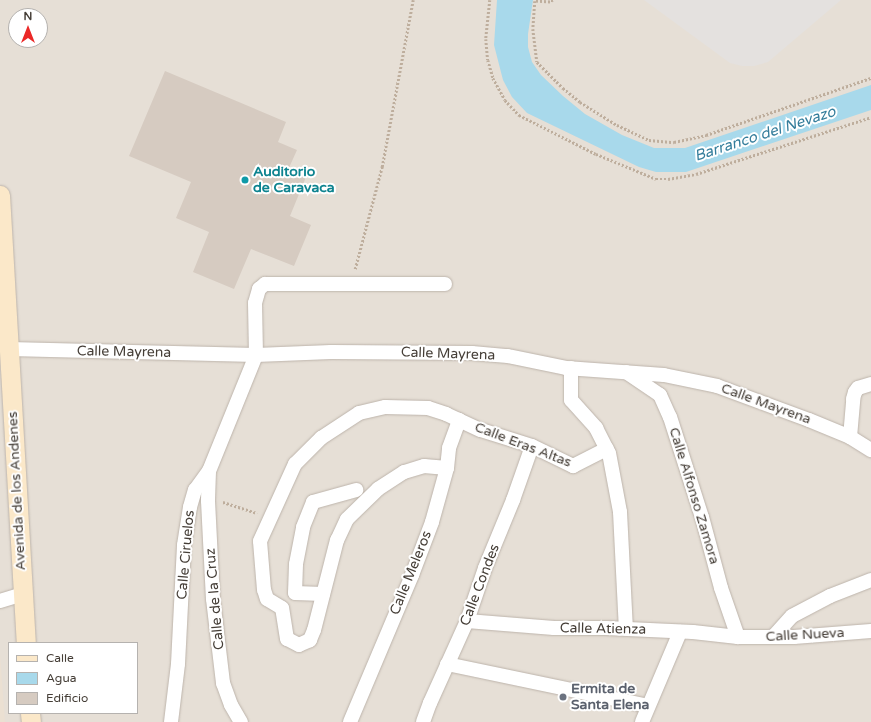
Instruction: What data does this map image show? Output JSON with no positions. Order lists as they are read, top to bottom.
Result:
{
  "streets": {
    "main road": ["Avenida de los Andenes"],
    "street": [
      "Calle Mayrena",
      "Calle Eras Altas",
      "Calle Alfonso Zamora",
      "Calle Ciruelos",
      "Calle Meleros",
      "Calle Condes",
      "Calle de la Cruz",
      "Calle Atienza",
      "Calle Nueva"
    ]
  },
  "crossings": [
    ["Calle Mayrena", "Avenida de los Andenes"],
    ["Calle Mayrena", "Calle Alfonso Zamora"],
    ["Calle Mayrena", "Calle Ciruelos"],
    ["Calle Eras Altas", "Calle Meleros"],
    ["Calle Eras Altas", "Calle Condes"],
    ["Calle Alfonso Zamora", "Calle Atienza"],
    ["Calle Alfonso Zamora", "Calle Nueva"],
    ["Calle Ciruelos", "Calle de la Cruz"],
    ["Calle Condes", "Calle Atienza"],
    ["Calle Atienza", "Calle Nueva"]
  ],
  "water": ["Barranco del Nevazo"],
  "places": ["Auditorio de Caravaca", "Ermita de Santa Elena"],
  "legend": ["Calle", "Agua", "Edificio"],
  "north": "top"
}
